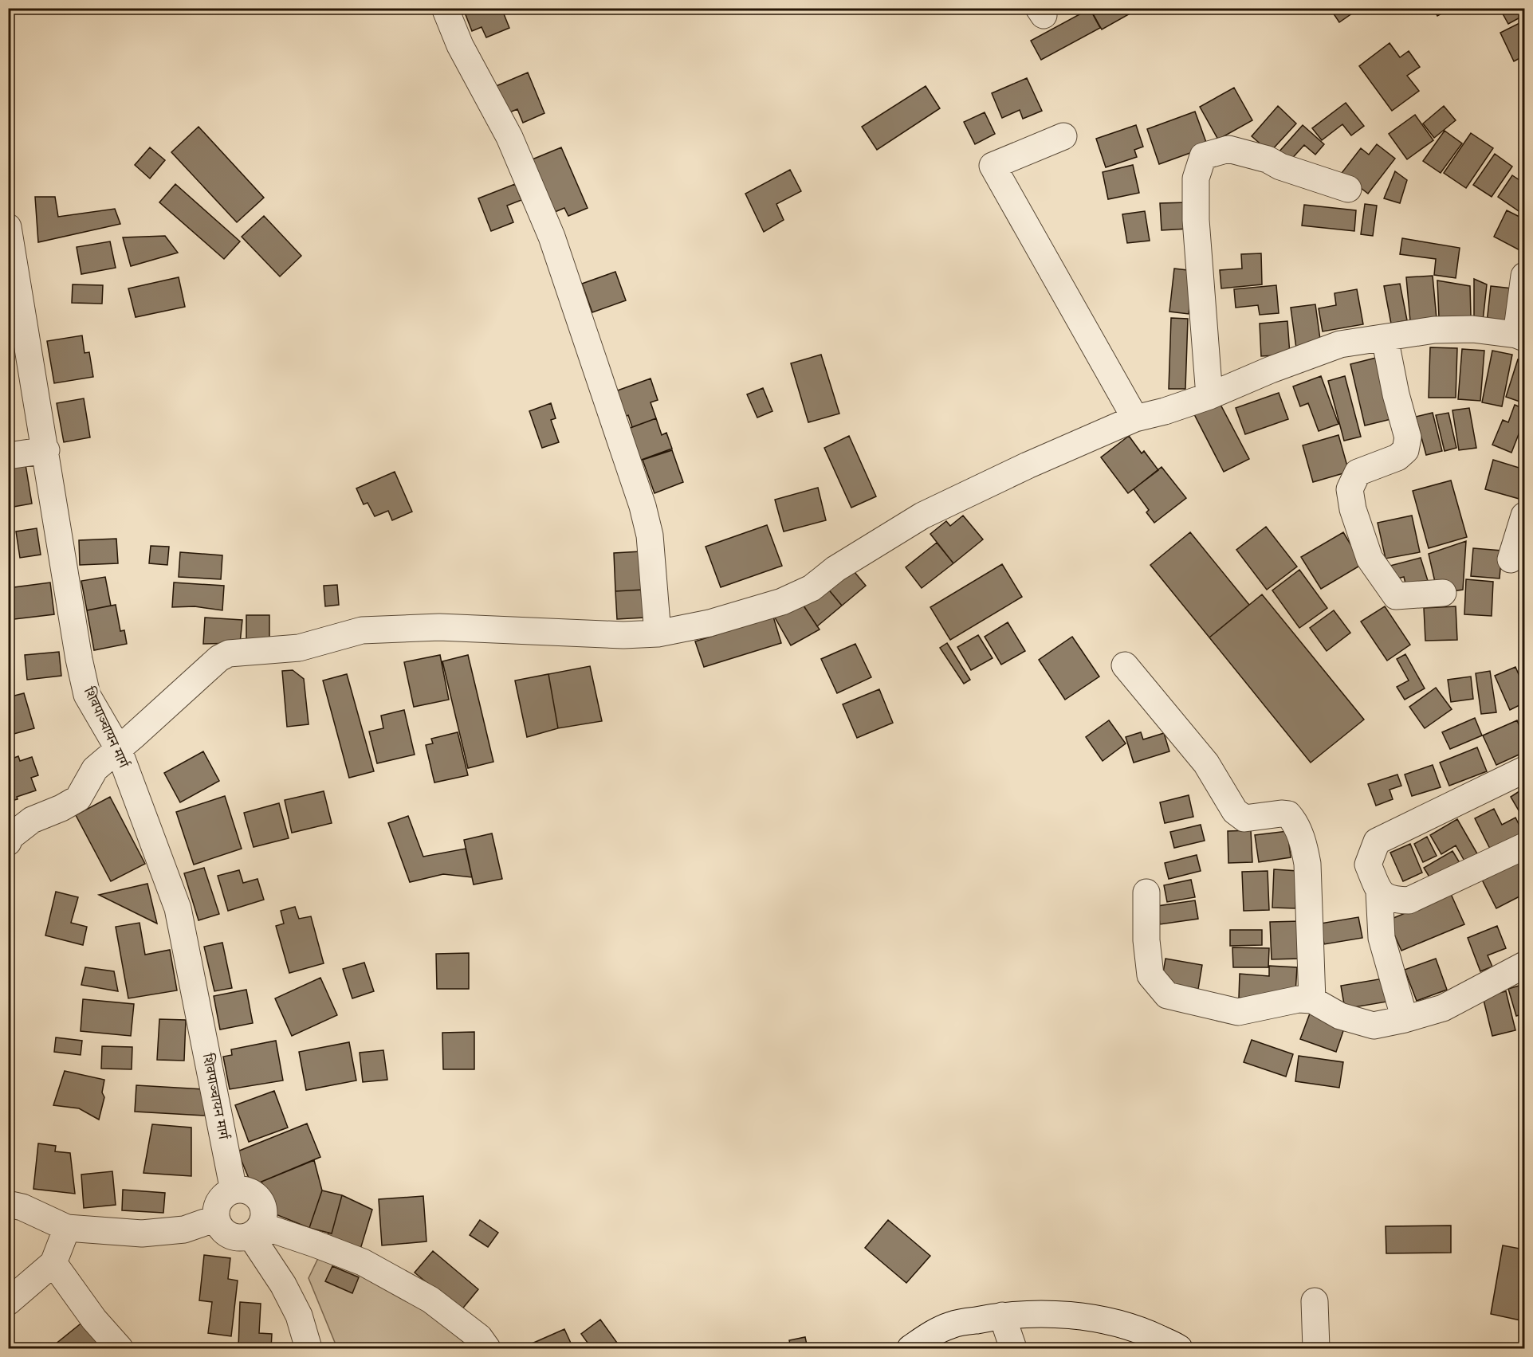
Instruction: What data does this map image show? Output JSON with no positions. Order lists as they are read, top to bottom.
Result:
{
  "streets": {
    "street": ["शिवपाञ्चायन मार्ग"]
  }
}
